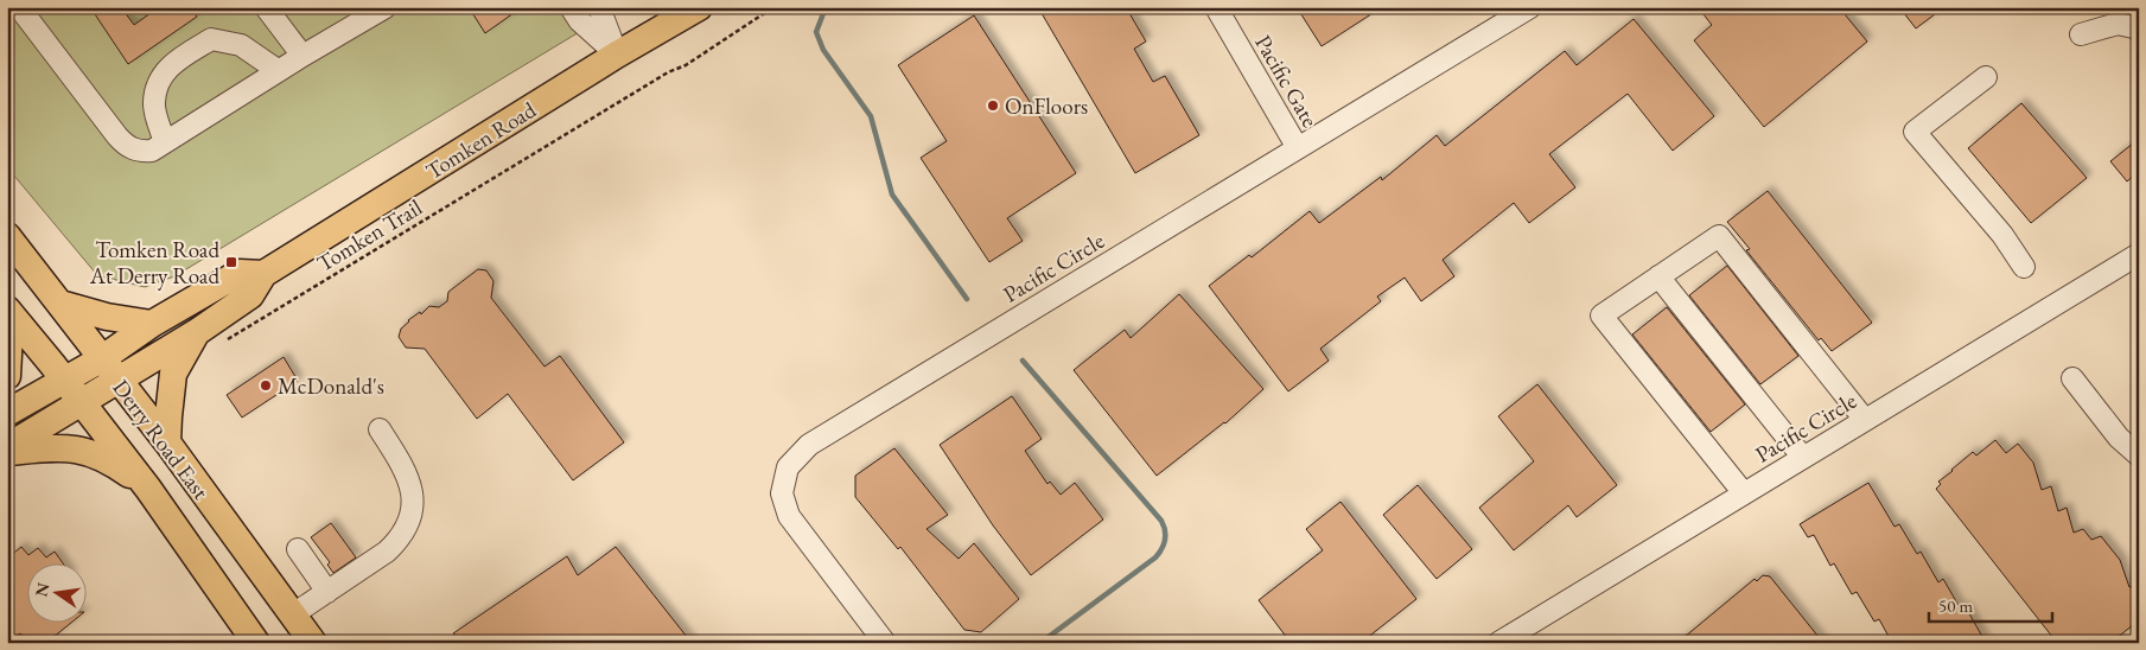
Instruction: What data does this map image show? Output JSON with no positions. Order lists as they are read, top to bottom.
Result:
{
  "streets": {
    "main road": ["Tomken Road", "Derry Road East"],
    "street": ["Pacific Gate", "Pacific Circle"],
    "path": ["Tomken Trail"]
  },
  "crossings": [
    ["Pacific Gate", "Pacific Circle"],
    ["Tomken Road", "Derry Road East"]
  ],
  "places": {
    "other": ["OnFloors", "McDonald's"],
    "transit": ["Tomken Road At Derry Road"]
  },
  "scale_bar": "50 m",
  "north": "left"
}
